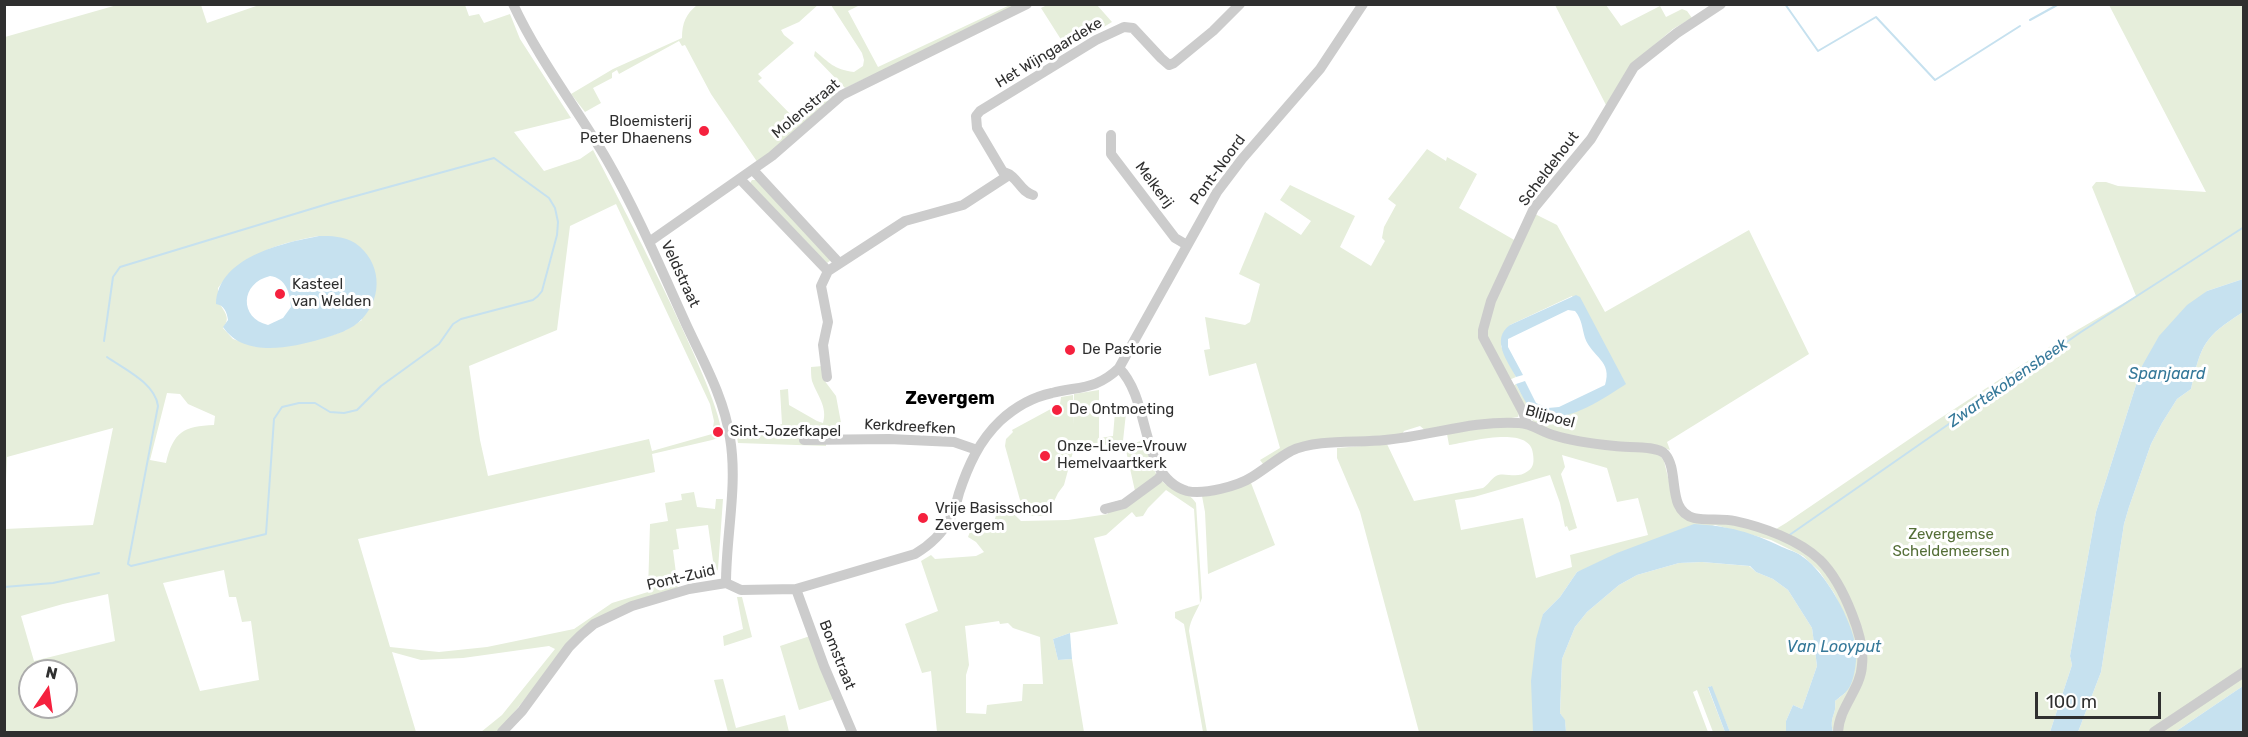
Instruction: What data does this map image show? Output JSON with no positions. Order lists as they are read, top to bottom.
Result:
{
  "streets": {
    "street": [
      "Het Wijngaardeke",
      "Molenstraat",
      "Scheldehout",
      "Pont-Noord",
      "Melkerij",
      "Veldstraat",
      "Blijpoel",
      "Kerkdreefken",
      "Pont-Zuid",
      "Bomstraat"
    ]
  },
  "crossings": [
    ["Molenstraat", "Veldstraat"],
    ["Scheldehout", "Blijpoel"],
    ["Pont-Noord", "Melkerij"],
    ["Veldstraat", "Pont-Zuid"],
    ["Kerkdreefken", "Pont-Zuid"],
    ["Pont-Zuid", "Bomstraat"]
  ],
  "districts": ["Zevergem"],
  "water": ["Spanjaard", "Zwartekobensbeek", "Van Looyput"],
  "parks": ["Zevergemse Scheldemeersen"],
  "places": [
    "Bloemisterij Peter Dhaenens",
    "Kasteel van Welden",
    "De Pastorie",
    "De Ontmoeting",
    "Sint-Jozefkapel",
    "Onze-Lieve-Vrouw Hemelvaartkerk",
    "Vrije Basisschool Zevergem"
  ],
  "scale_bar": "100 m",
  "north": "top"
}
